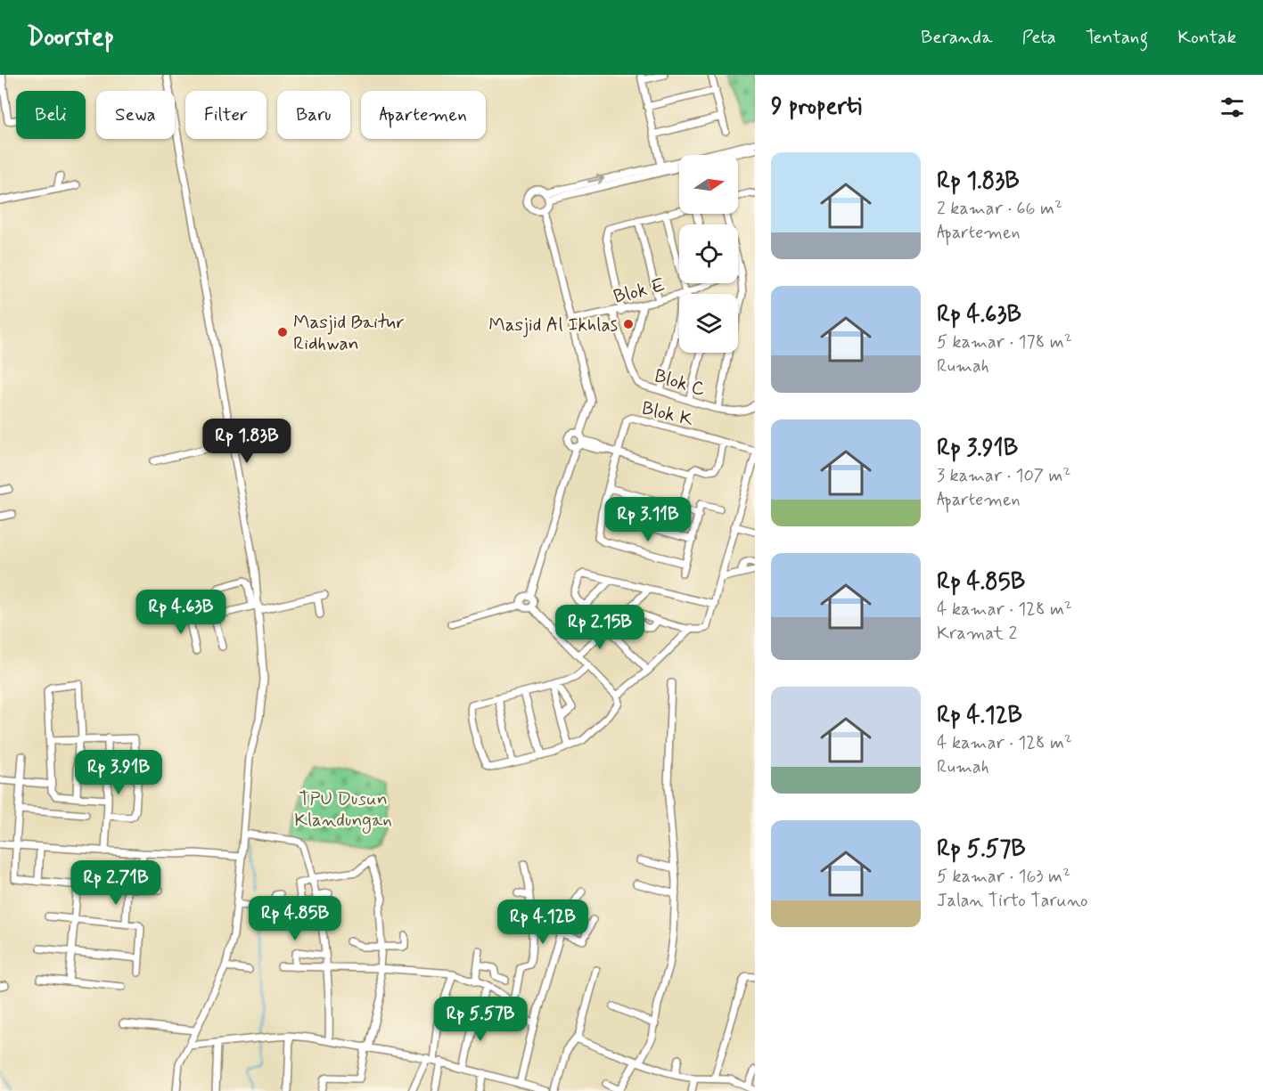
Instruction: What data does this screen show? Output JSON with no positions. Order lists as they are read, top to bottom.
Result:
{
  "streets": {
    "street": ["Blok E", "Blok C", "Blok K"]
  },
  "crossings": [
    ["Blok E", "Blok C"]
  ],
  "parks": ["TPU Dusun Klandungan"],
  "places": ["Masjid Al Ikhlas", "Masjid Baitur Ridhwan"],
  "north": "right",
  "page": {
    "header": "Doorstep",
    "nav": [
      "Beranda",
      "Peta",
      "Tentang",
      "Kontak"
    ],
    "heading": "9 properti",
    "chip": [
      "Beli",
      "Sewa",
      "Filter",
      "Baru",
      "Apartemen"
    ],
    "list": [
      {
        "name": "Rp 1.83B",
        "note": "2 kamar · 66 m² · Apartemen"
      },
      {
        "name": "Rp 4.63B",
        "note": "5 kamar · 178 m² · Rumah"
      },
      {
        "name": "Rp 3.91B",
        "note": "3 kamar · 107 m² · Apartemen"
      },
      {
        "name": "Rp 4.85B",
        "note": "4 kamar · 128 m² · Kramat 2"
      },
      {
        "name": "Rp 4.12B",
        "note": "4 kamar · 128 m² · Rumah"
      },
      {
        "name": "Rp 5.57B",
        "note": "5 kamar · 163 m² · Jalan Tirto Taruno"
      }
    ],
    "price": [
      "Rp 1.83B",
      "Rp 3.11B",
      "Rp 4.63B",
      "Rp 2.15B",
      "Rp 3.91B",
      "Rp 2.71B",
      "Rp 4.85B",
      "Rp 4.12B",
      "Rp 5.57B"
    ]
  }
}
